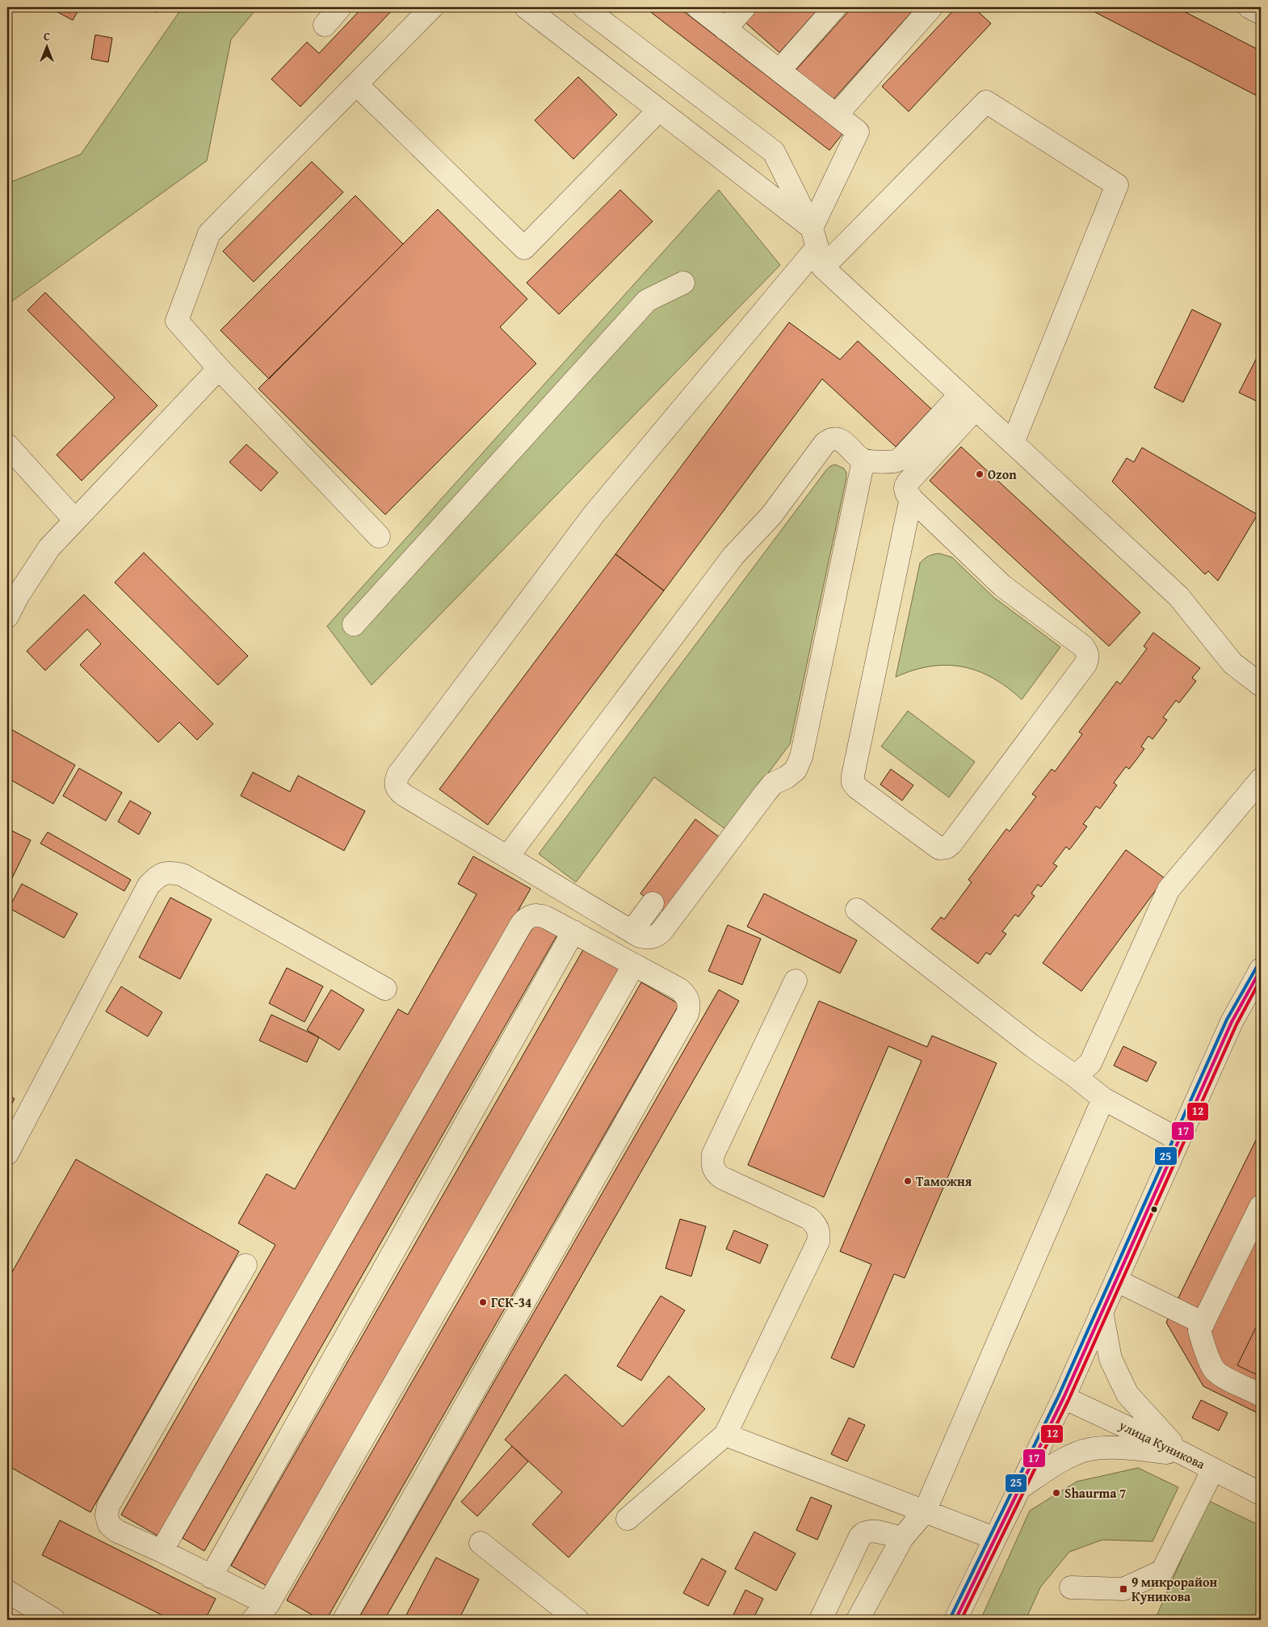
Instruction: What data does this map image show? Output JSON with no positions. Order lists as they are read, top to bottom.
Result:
{
  "streets": {
    "street": ["улица Куникова"]
  },
  "places": {
    "other": [
      "Ozon",
      "Таможня",
      "ГСК-34",
      "Shaurma 7"
    ],
    "transit": ["9 микрорайон Куникова"]
  },
  "lines": ["transit line 25", "transit line 17", "transit line 12"],
  "north": "top"
}
